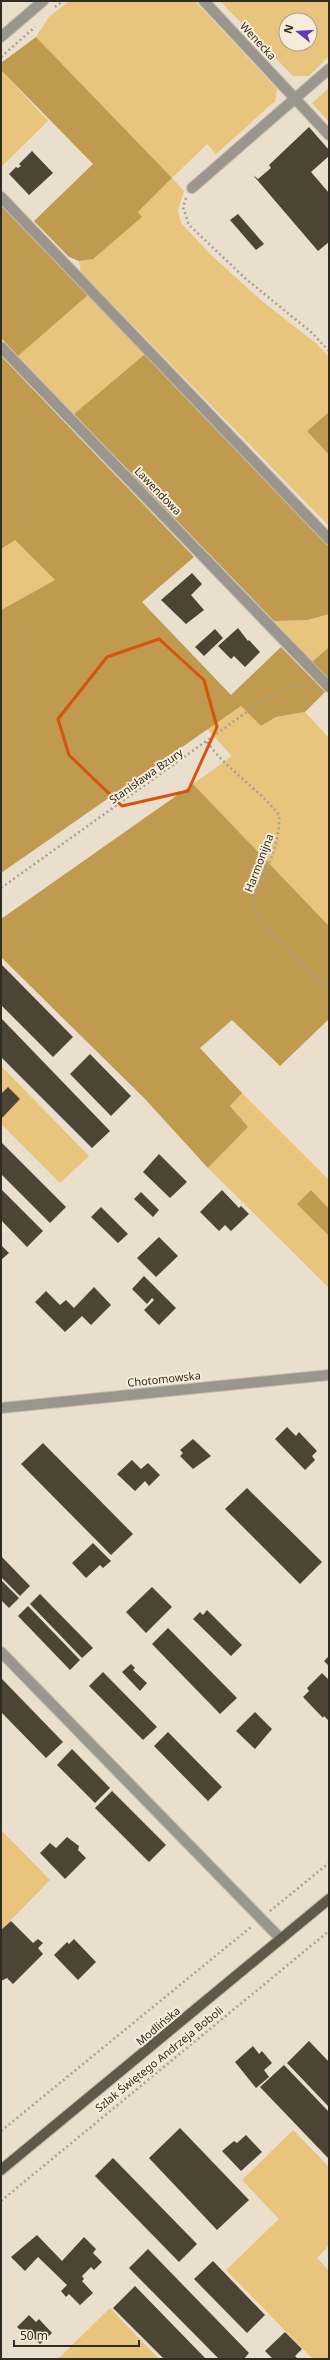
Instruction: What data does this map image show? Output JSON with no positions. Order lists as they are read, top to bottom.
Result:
{
  "streets": {
    "main road": ["Modlińska"],
    "street": ["Wenecka", "Lawendowa", "Chotomowska"],
    "path": ["Stanisława Bzury", "Harmonijna", "Szlak Świętego Andrzeja Boboli"]
  },
  "crossings": [
    ["Stanisława Bzury", "Harmonijna"]
  ],
  "scale_bar": "50 m",
  "north": "left"
}
